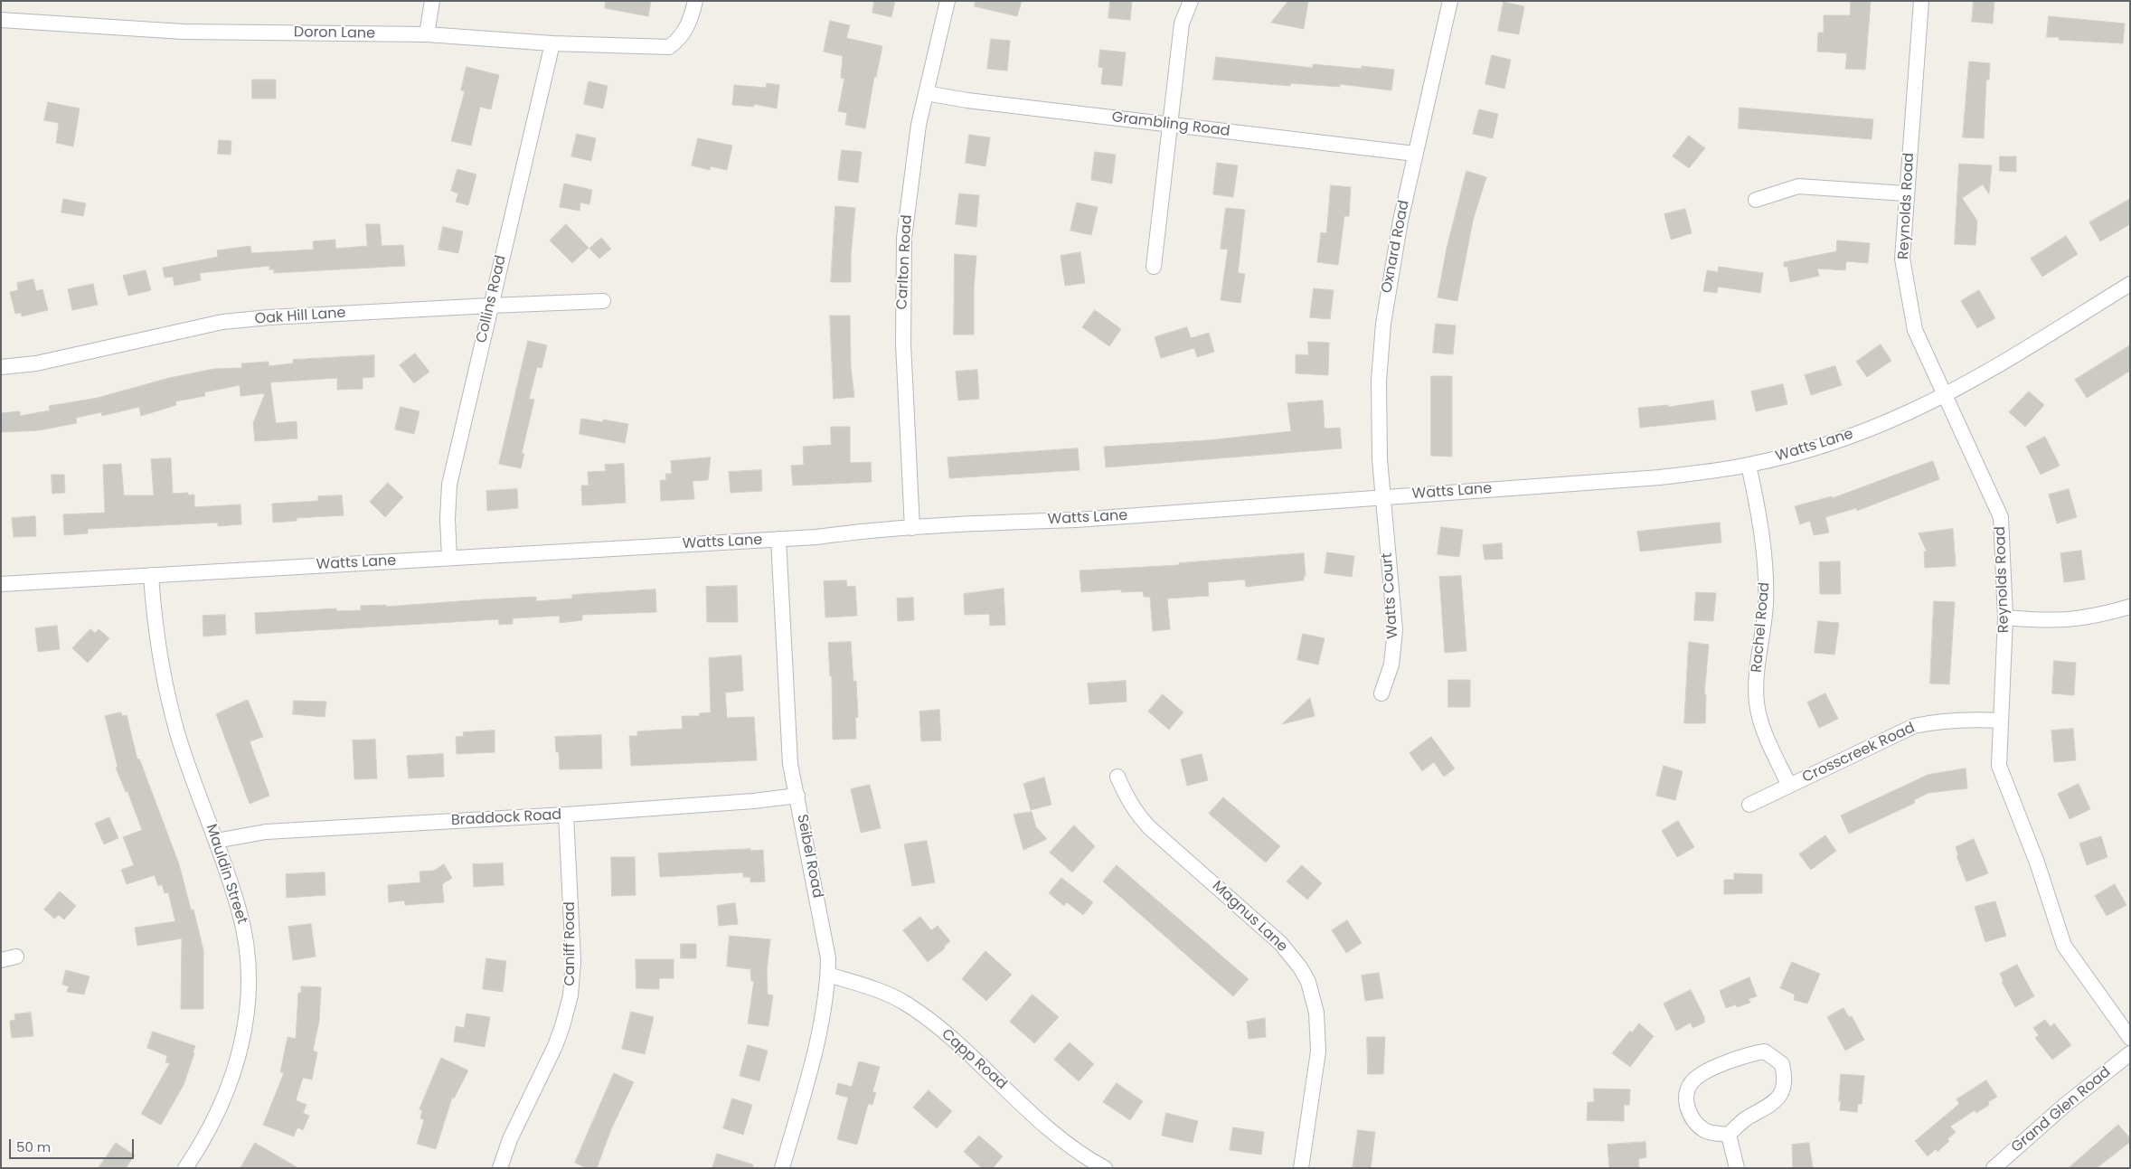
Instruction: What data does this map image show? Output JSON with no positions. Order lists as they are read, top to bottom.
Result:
{
  "streets": {
    "street": [
      "Doron Lane",
      "Grambling Road",
      "Reynolds Road",
      "Oxnard Road",
      "Carlton Road",
      "Collins Road",
      "Oak Hill Lane",
      "Watts Lane",
      "Watts Court",
      "Rachel Road",
      "Crosscreek Road",
      "Braddock Road",
      "Seibel Road",
      "Mauldin Street",
      "Magnus Lane",
      "Caniff Road",
      "Capp Road",
      "Grand Glen Road"
    ]
  },
  "crossings": [
    ["Doron Lane", "Collins Road"],
    ["Grambling Road", "Oxnard Road"],
    ["Grambling Road", "Carlton Road"],
    ["Reynolds Road", "Watts Lane"],
    ["Reynolds Road", "Crosscreek Road"],
    ["Oxnard Road", "Watts Lane"],
    ["Oxnard Road", "Watts Court"],
    ["Carlton Road", "Watts Lane"],
    ["Collins Road", "Oak Hill Lane"],
    ["Collins Road", "Watts Lane"],
    ["Watts Lane", "Watts Court"],
    ["Watts Lane", "Rachel Road"],
    ["Watts Lane", "Seibel Road"],
    ["Watts Lane", "Mauldin Street"],
    ["Rachel Road", "Crosscreek Road"],
    ["Braddock Road", "Seibel Road"],
    ["Braddock Road", "Mauldin Street"],
    ["Braddock Road", "Caniff Road"],
    ["Seibel Road", "Capp Road"]
  ],
  "scale_bar": "50 m"
}
